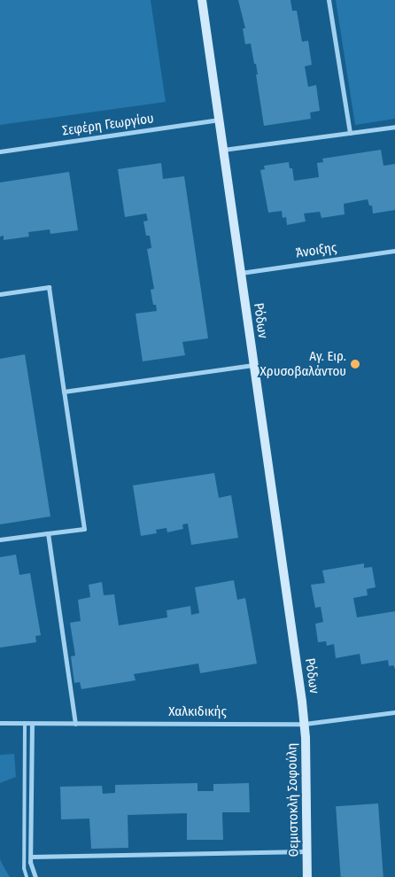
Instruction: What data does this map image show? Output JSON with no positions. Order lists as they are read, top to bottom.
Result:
{
  "streets": {
    "street": [
      "Σεφέρη Γεωργίου",
      "Άνοιξης",
      "Ρόδων",
      "Χαλκιδικής",
      "Θεμιστοκλή Σοφούλη"
    ]
  },
  "crossings": [
    ["Σεφέρη Γεωργίου", "Ρόδων"],
    ["Άνοιξης", "Ρόδων"],
    ["Ρόδων", "Χαλκιδικής"],
    ["Ρόδων", "Θεμιστοκλή Σοφούλη"],
    ["Χαλκιδικής", "Θεμιστοκλή Σοφούλη"]
  ],
  "places": ["Αγ. Ειρ. Χρυσοβαλάντου"]
}
